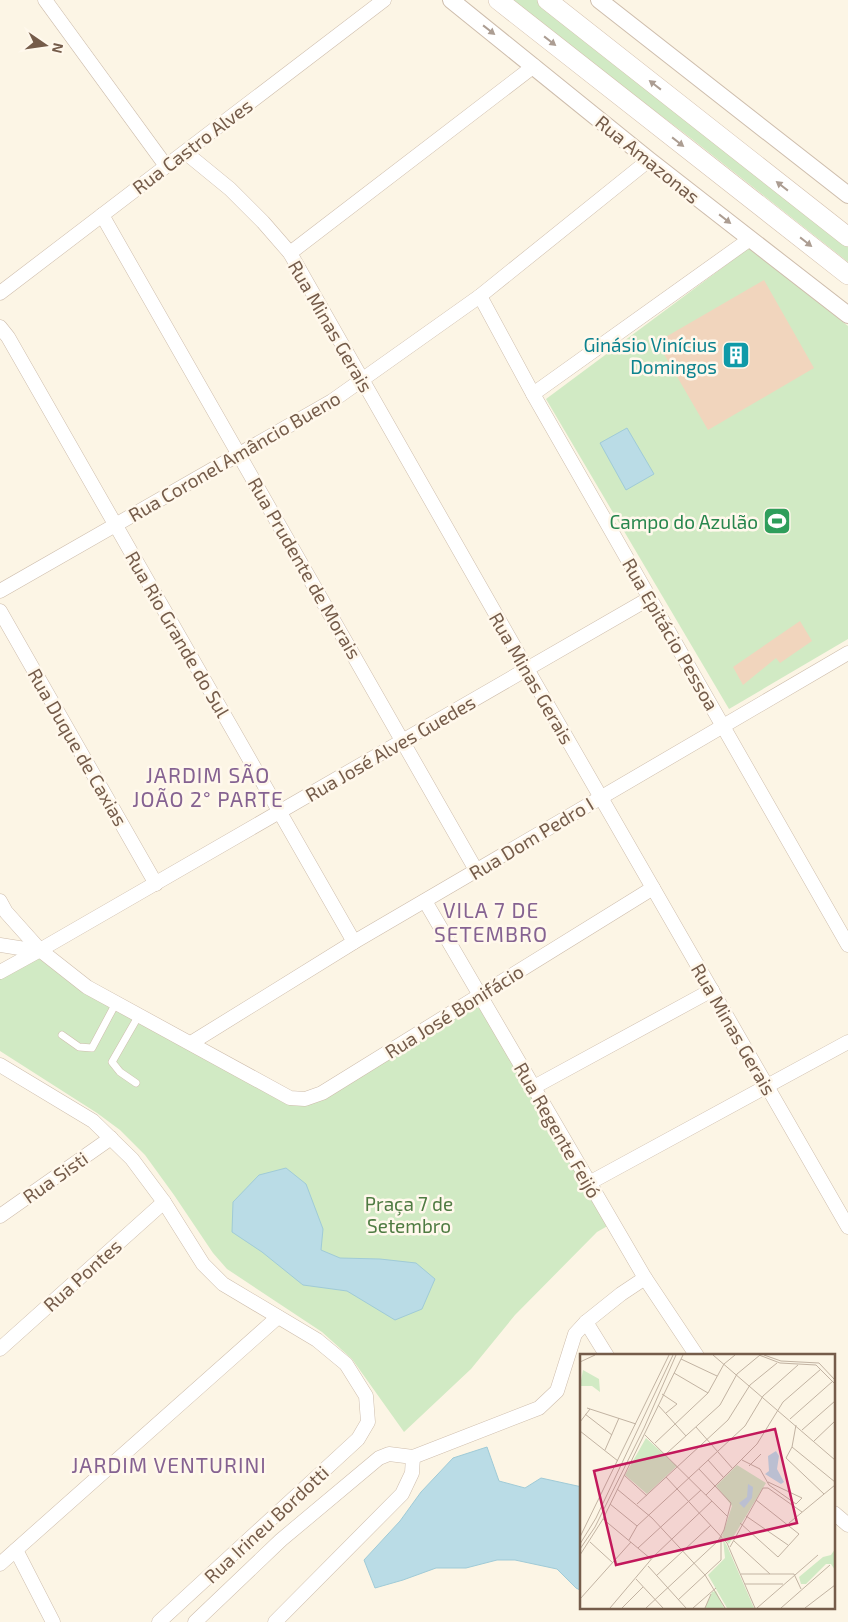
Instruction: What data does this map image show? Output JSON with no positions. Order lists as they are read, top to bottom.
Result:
{
  "streets": {
    "street": [
      "Rua Castro Alves",
      "Rua Amazonas",
      "Rua Minas Gerais",
      "Rua Coronel Amâncio Bueno",
      "Rua Prudente de Morais",
      "Rua Rio Grande do Sul",
      "Rua Epitácio Pessoa",
      "Rua Duque de Caxias",
      "Rua José Alves Guedes",
      "Rua Dom Pedro I",
      "Rua José Bonifácio",
      "Rua Regente Feijó",
      "Rua Sisti",
      "Rua Pontes",
      "Rua Irineu Bordotti"
    ]
  },
  "crossings": [
    ["Rua Castro Alves", "Rua Minas Gerais"],
    ["Rua Castro Alves", "Rua Prudente de Morais"],
    ["Rua Amazonas", "Rua Coronel Amâncio Bueno"],
    ["Rua Minas Gerais", "Rua Coronel Amâncio Bueno"],
    ["Rua Minas Gerais", "Rua José Alves Guedes"],
    ["Rua Minas Gerais", "Rua Dom Pedro I"],
    ["Rua Minas Gerais", "Rua José Bonifácio"],
    ["Rua Coronel Amâncio Bueno", "Rua Prudente de Morais"],
    ["Rua Coronel Amâncio Bueno", "Rua Rio Grande do Sul"],
    ["Rua Coronel Amâncio Bueno", "Rua Epitácio Pessoa"],
    ["Rua Prudente de Morais", "Rua José Alves Guedes"],
    ["Rua Prudente de Morais", "Rua Dom Pedro I"],
    ["Rua Rio Grande do Sul", "Rua José Alves Guedes"],
    ["Rua Rio Grande do Sul", "Rua Dom Pedro I"],
    ["Rua Epitácio Pessoa", "Rua José Alves Guedes"],
    ["Rua Epitácio Pessoa", "Rua Dom Pedro I"],
    ["Rua Duque de Caxias", "Rua José Alves Guedes"],
    ["Rua Dom Pedro I", "Rua José Bonifácio"],
    ["Rua Dom Pedro I", "Rua Regente Feijó"],
    ["Rua José Bonifácio", "Rua Regente Feijó"]
  ],
  "districts": ["JARDIM SÃO JOÃO 2° PARTE", "VILA 7 DE SETEMBRO", "JARDIM VENTURINI"],
  "parks": ["Praça 7 de Setembro"],
  "places": {
    "building": ["Ginásio Vinícius Domingos"],
    "sports": ["Campo do Azulão"]
  },
  "north": "right"
}
